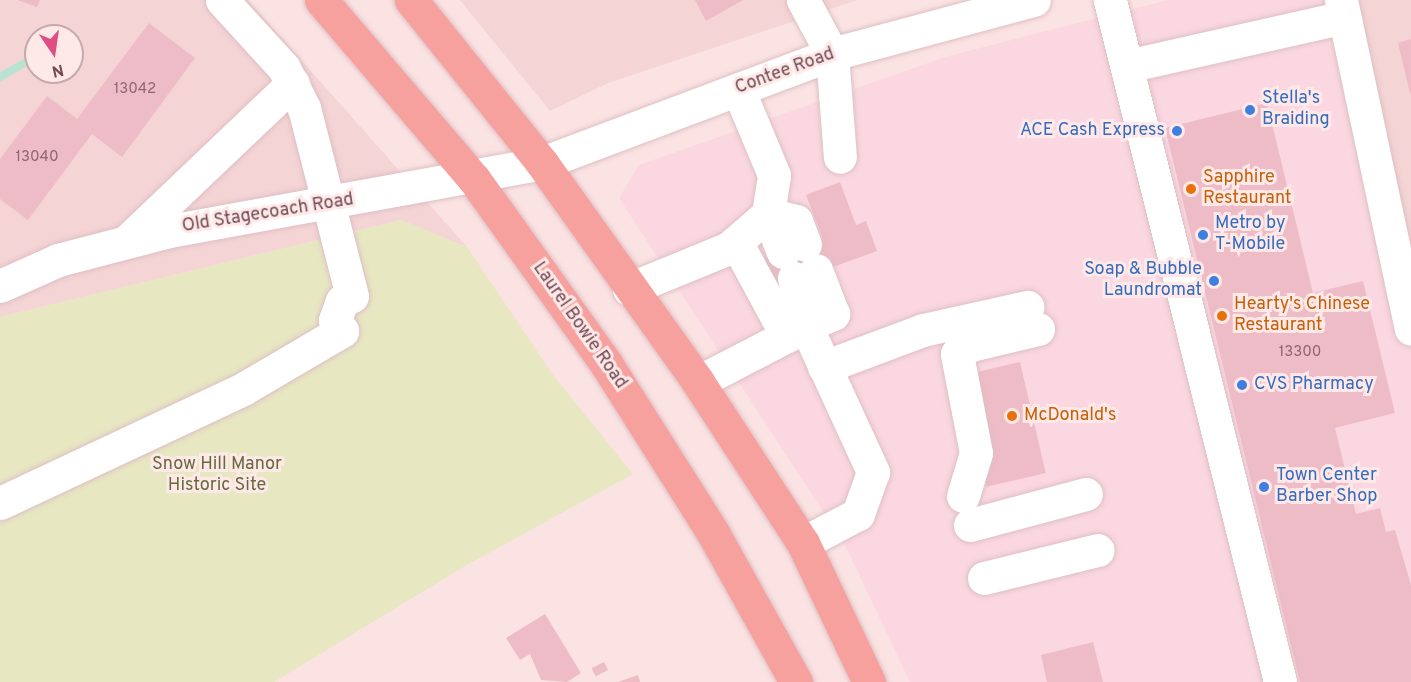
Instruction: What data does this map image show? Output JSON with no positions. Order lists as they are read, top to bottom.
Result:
{
  "streets": {
    "main road": ["Laurel Bowie Road"],
    "street": ["Contee Road", "Old Stagecoach Road"]
  },
  "crossings": [
    ["Contee Road", "Old Stagecoach Road"],
    ["Old Stagecoach Road", "Laurel Bowie Road"]
  ],
  "parks": ["Snow Hill Manor Historic Site"],
  "places": [
    "Stella's Braiding",
    "ACE Cash Express",
    "Sapphire Restaurant",
    "Metro by T-Mobile",
    "Soap & Bubble Laundromat",
    "Hearty's Chinese Restaurant",
    "CVS Pharmacy",
    "McDonald's",
    "Town Center Barber Shop"
  ],
  "house_numbers": ["13042", "13040", "13300"],
  "north": "bottom"
}
